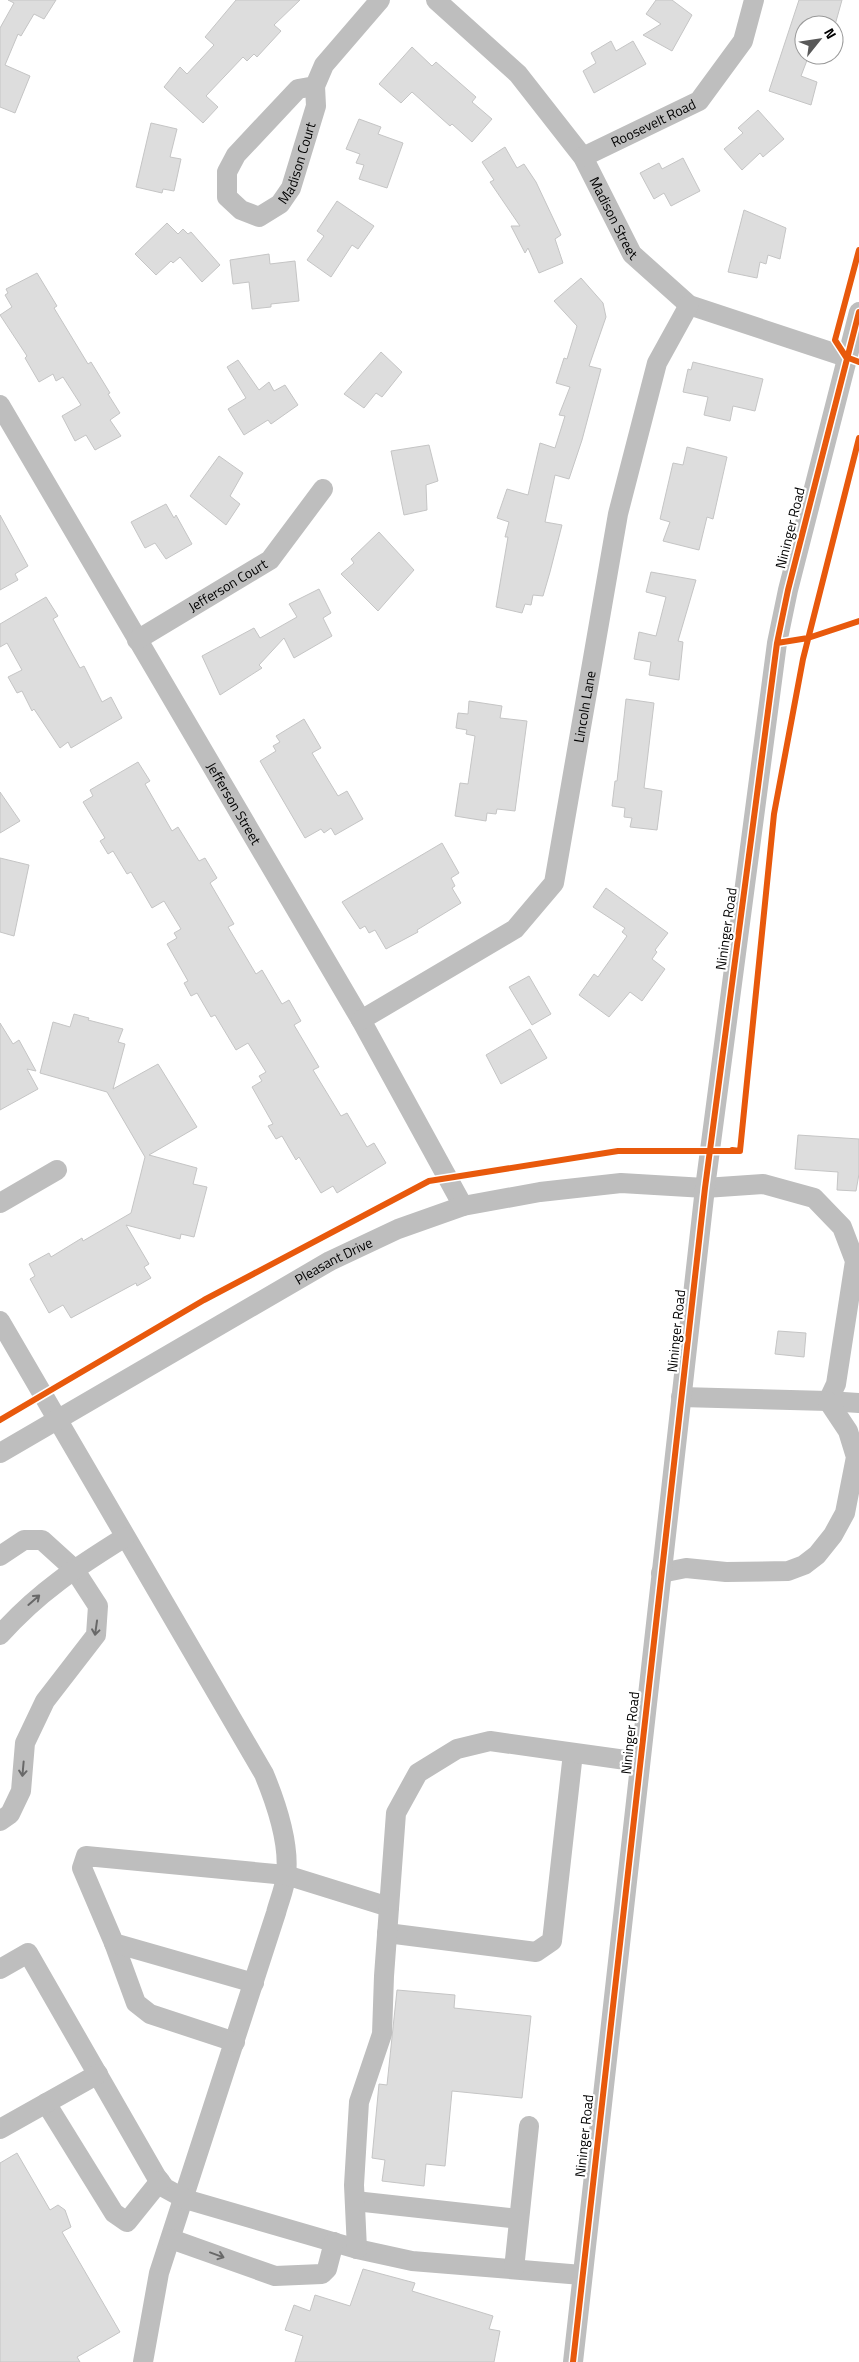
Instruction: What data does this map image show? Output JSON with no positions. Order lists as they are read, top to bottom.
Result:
{
  "streets": {
    "street": [
      "Roosevelt Road",
      "Madison Court",
      "Madison Street",
      "Nininger Road",
      "Jefferson Court",
      "Lincoln Lane",
      "Jefferson Street",
      "Pleasant Drive"
    ]
  },
  "crossings": [
    ["Roosevelt Road", "Madison Street"],
    ["Madison Street", "Nininger Road"],
    ["Madison Street", "Lincoln Lane"],
    ["Nininger Road", "Pleasant Drive"],
    ["Jefferson Court", "Jefferson Street"],
    ["Lincoln Lane", "Jefferson Street"],
    ["Jefferson Street", "Pleasant Drive"]
  ],
  "north": "top right"
}
